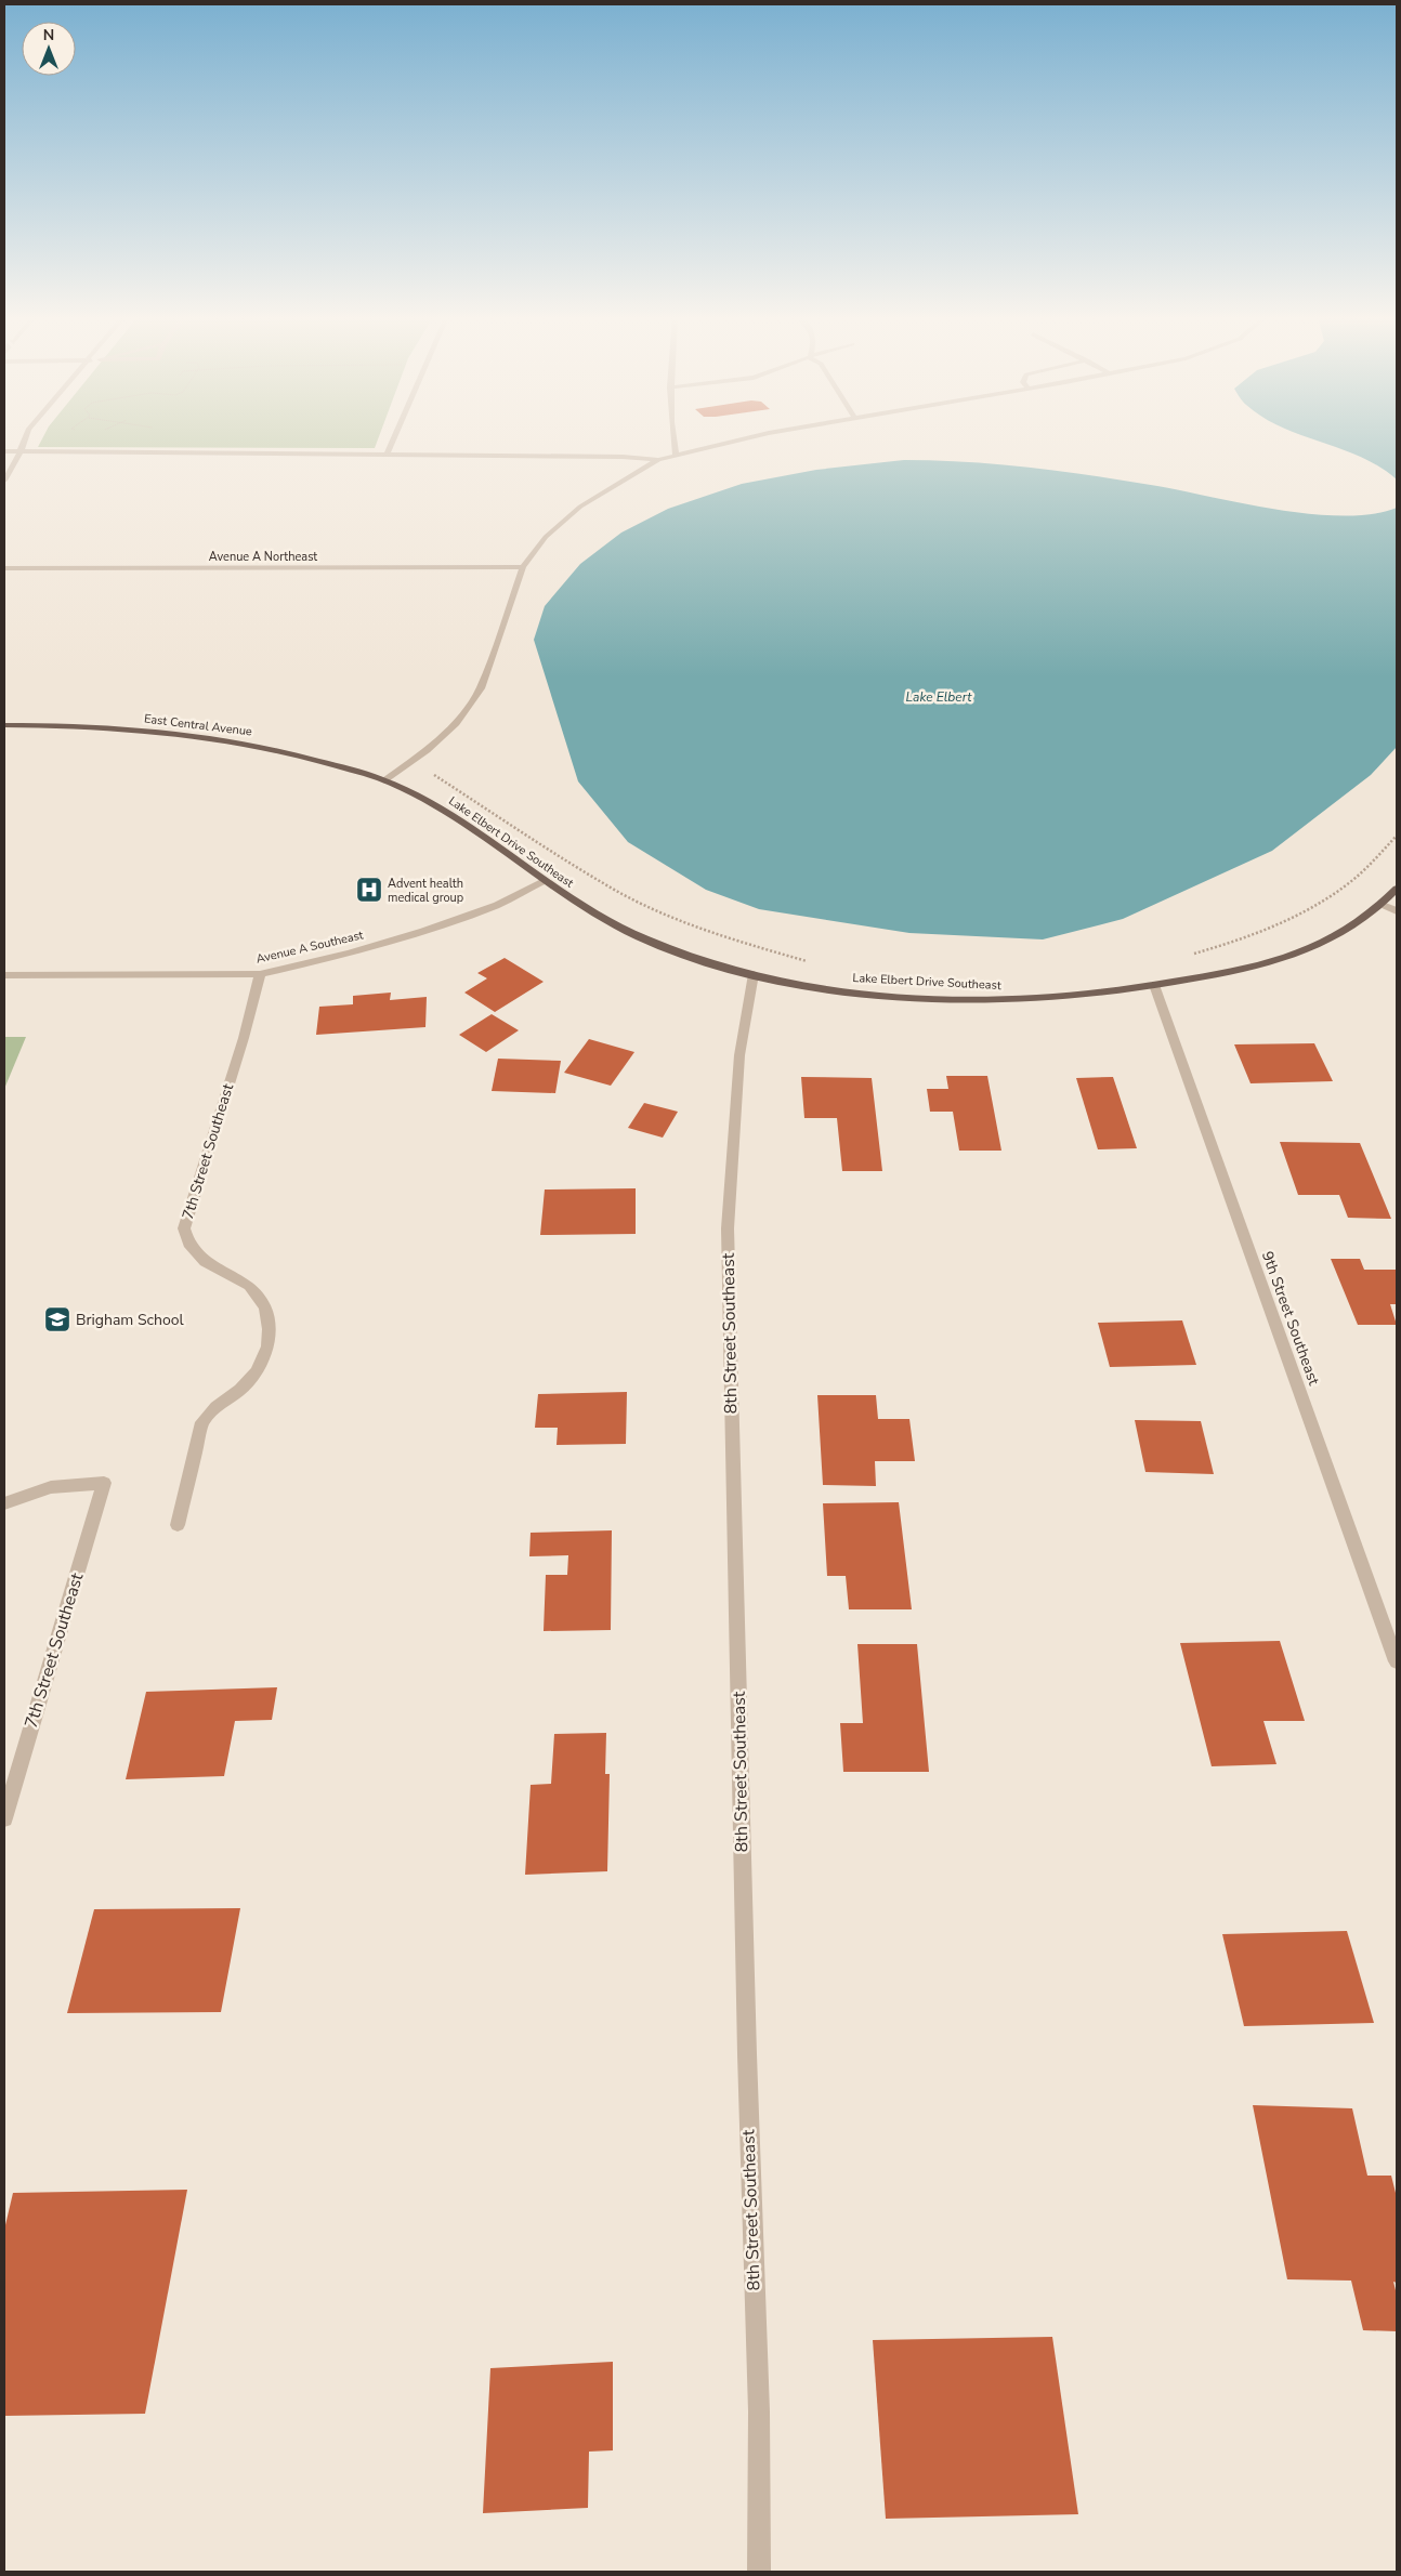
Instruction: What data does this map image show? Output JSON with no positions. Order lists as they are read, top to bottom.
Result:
{
  "streets": {
    "main road": ["East Central Avenue", "Lake Elbert Drive Southeast"],
    "street": [
      "Avenue A Northeast",
      "Avenue A Southeast",
      "7th Street Southeast",
      "9th Street Southeast",
      "8th Street Southeast"
    ]
  },
  "crossings": [
    ["East Central Avenue", "Lake Elbert Drive Southeast"],
    ["Lake Elbert Drive Southeast", "Avenue A Southeast"],
    ["Lake Elbert Drive Southeast", "9th Street Southeast"],
    ["Lake Elbert Drive Southeast", "8th Street Southeast"],
    ["Avenue A Southeast", "7th Street Southeast"]
  ],
  "water": ["Lake Elbert"],
  "places": {
    "hospital": ["Advent health medical group"],
    "school or university": ["Brigham School"]
  },
  "north": "top"
}
